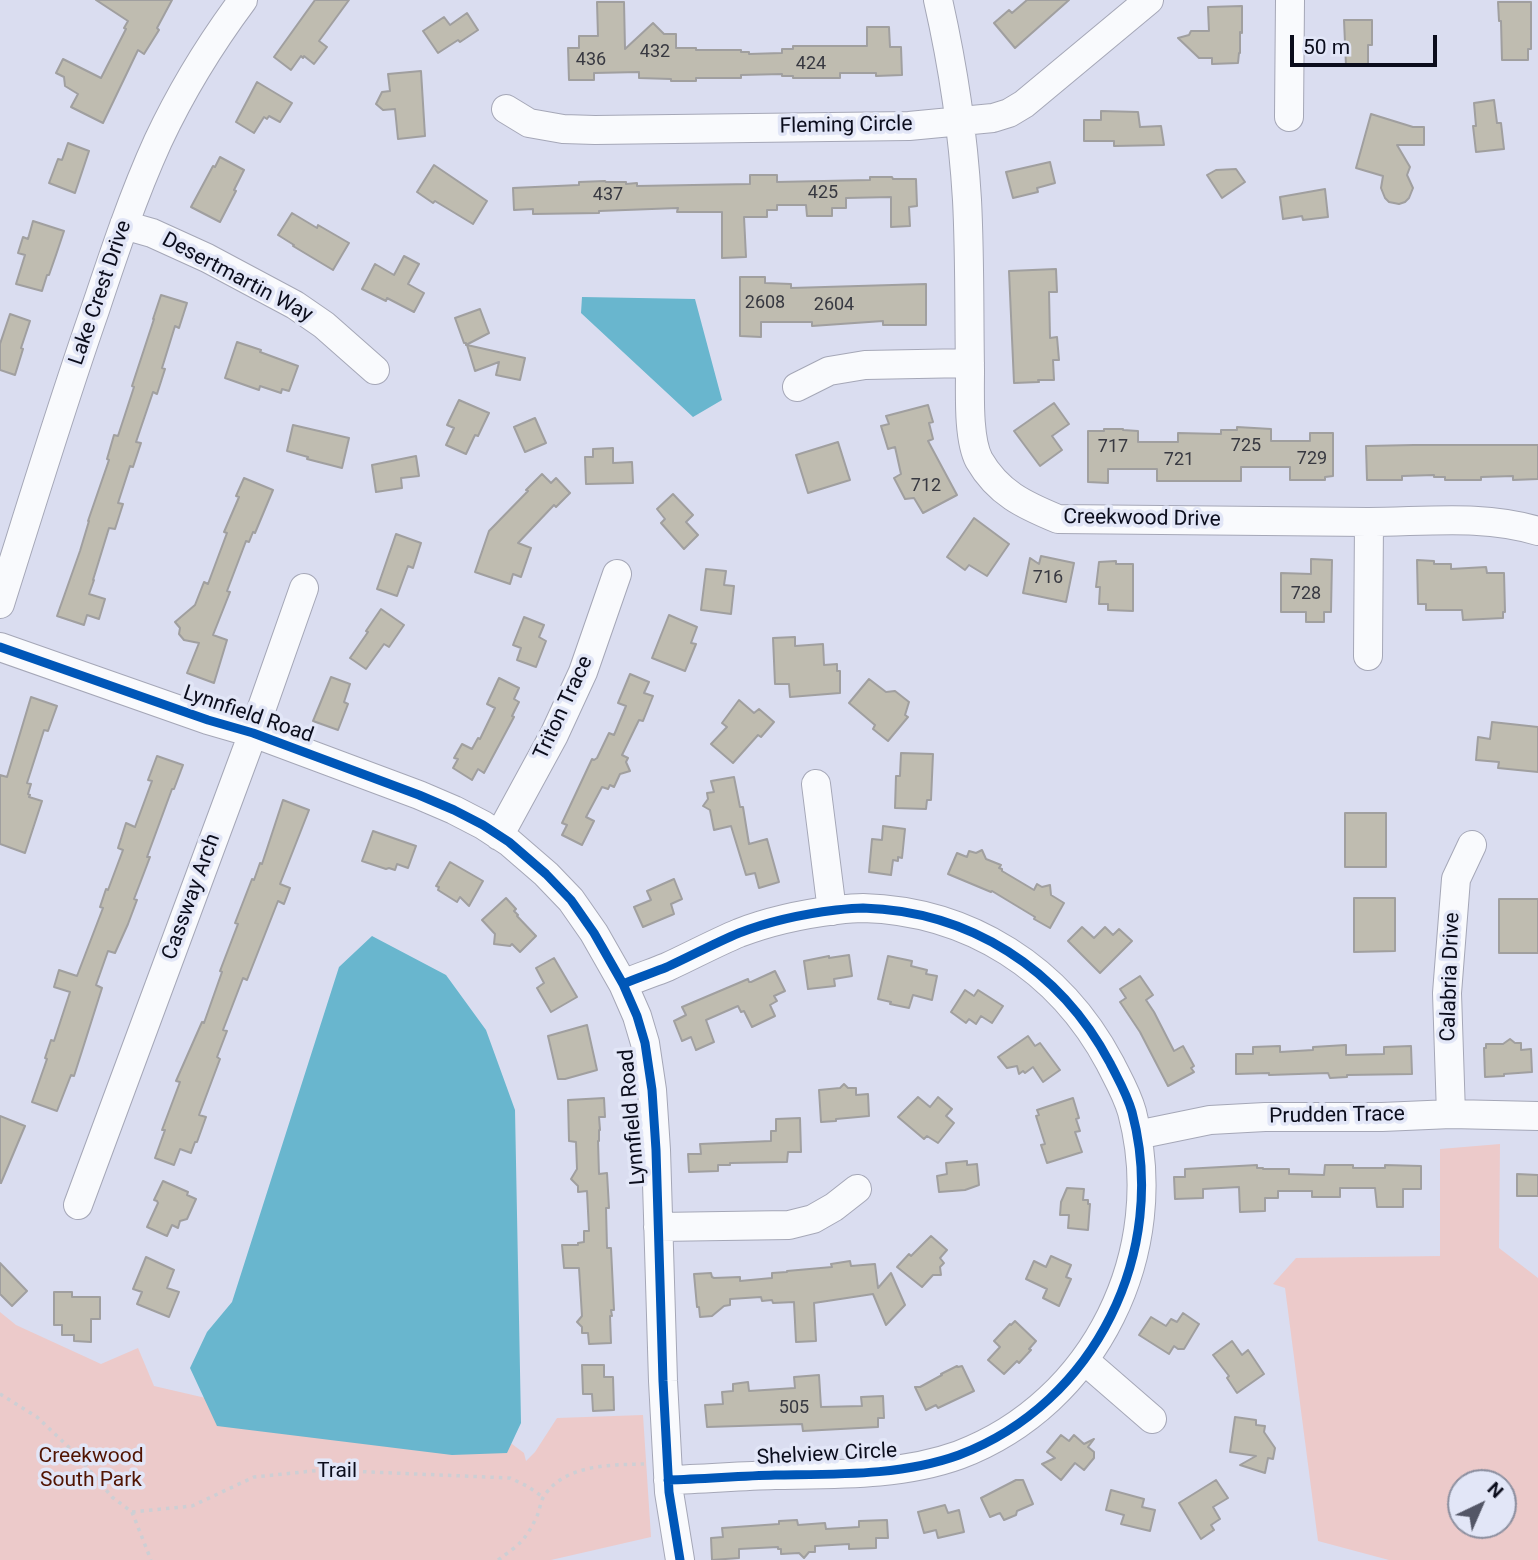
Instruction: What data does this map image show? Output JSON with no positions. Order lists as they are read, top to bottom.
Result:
{
  "streets": {
    "street": [
      "Fleming Circle",
      "Desertmartin Way",
      "Lake Crest Drive",
      "Creekwood Drive",
      "Triton Trace",
      "Lynnfield Road",
      "Cassway Arch",
      "Calabria Drive",
      "Prudden Trace",
      "Shelview Circle"
    ],
    "path": ["Trail"]
  },
  "crossings": [
    ["Fleming Circle", "Creekwood Drive"],
    ["Desertmartin Way", "Lake Crest Drive"],
    ["Triton Trace", "Lynnfield Road"],
    ["Lynnfield Road", "Cassway Arch"],
    ["Lynnfield Road", "Shelview Circle"],
    ["Calabria Drive", "Prudden Trace"],
    ["Prudden Trace", "Shelview Circle"]
  ],
  "parks": ["Creekwood South Park"],
  "house_numbers": [
    "432",
    "436",
    "424",
    "425",
    "437",
    "2608",
    "2604",
    "725",
    "717",
    "729",
    "721",
    "712",
    "716",
    "728",
    "505"
  ],
  "scale_bar": "50 m",
  "north": "top right"
}
